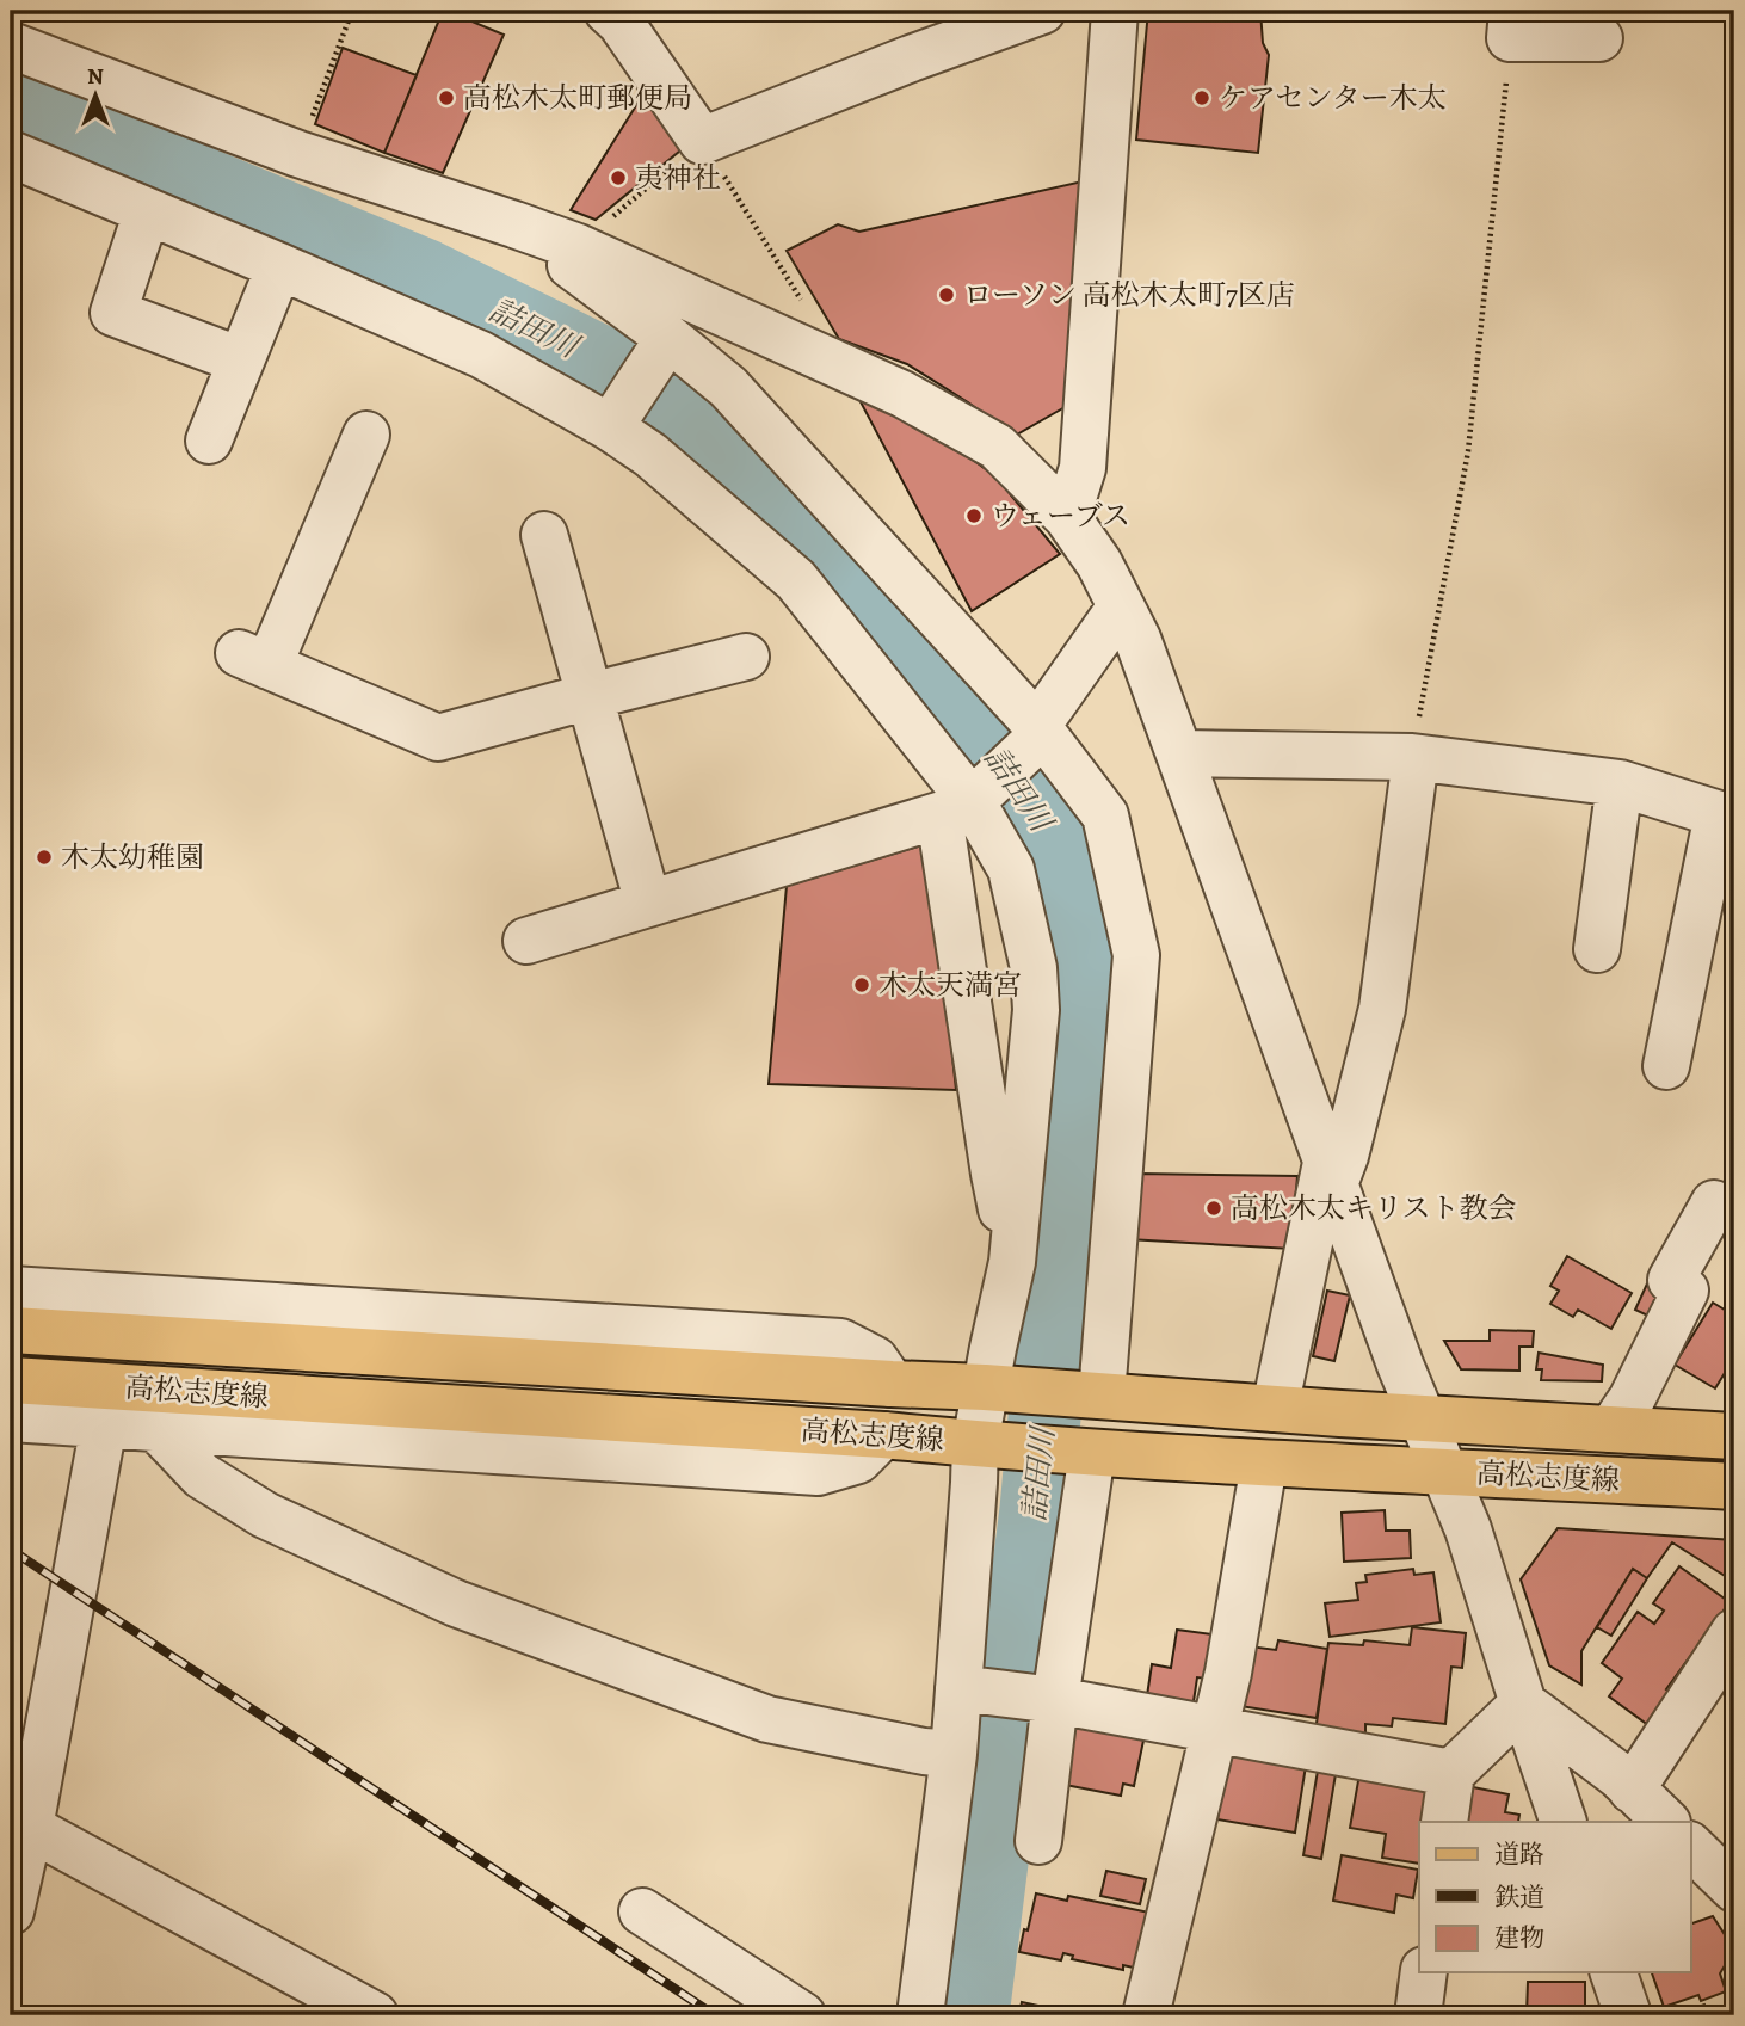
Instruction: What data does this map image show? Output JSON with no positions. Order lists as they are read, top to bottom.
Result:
{
  "streets": {
    "main road": ["高松志度線"]
  },
  "water": ["詰田川"],
  "places": [
    "高松木太町郵便局",
    "ケアセンター木太",
    "夷神社",
    "ローソン 高松木太町7区店",
    "ウェーブス",
    "木太幼稚園",
    "木太天満宮",
    "高松木太キリスト教会"
  ],
  "legend": ["道路", "鉄道", "建物"],
  "north": "top"
}
